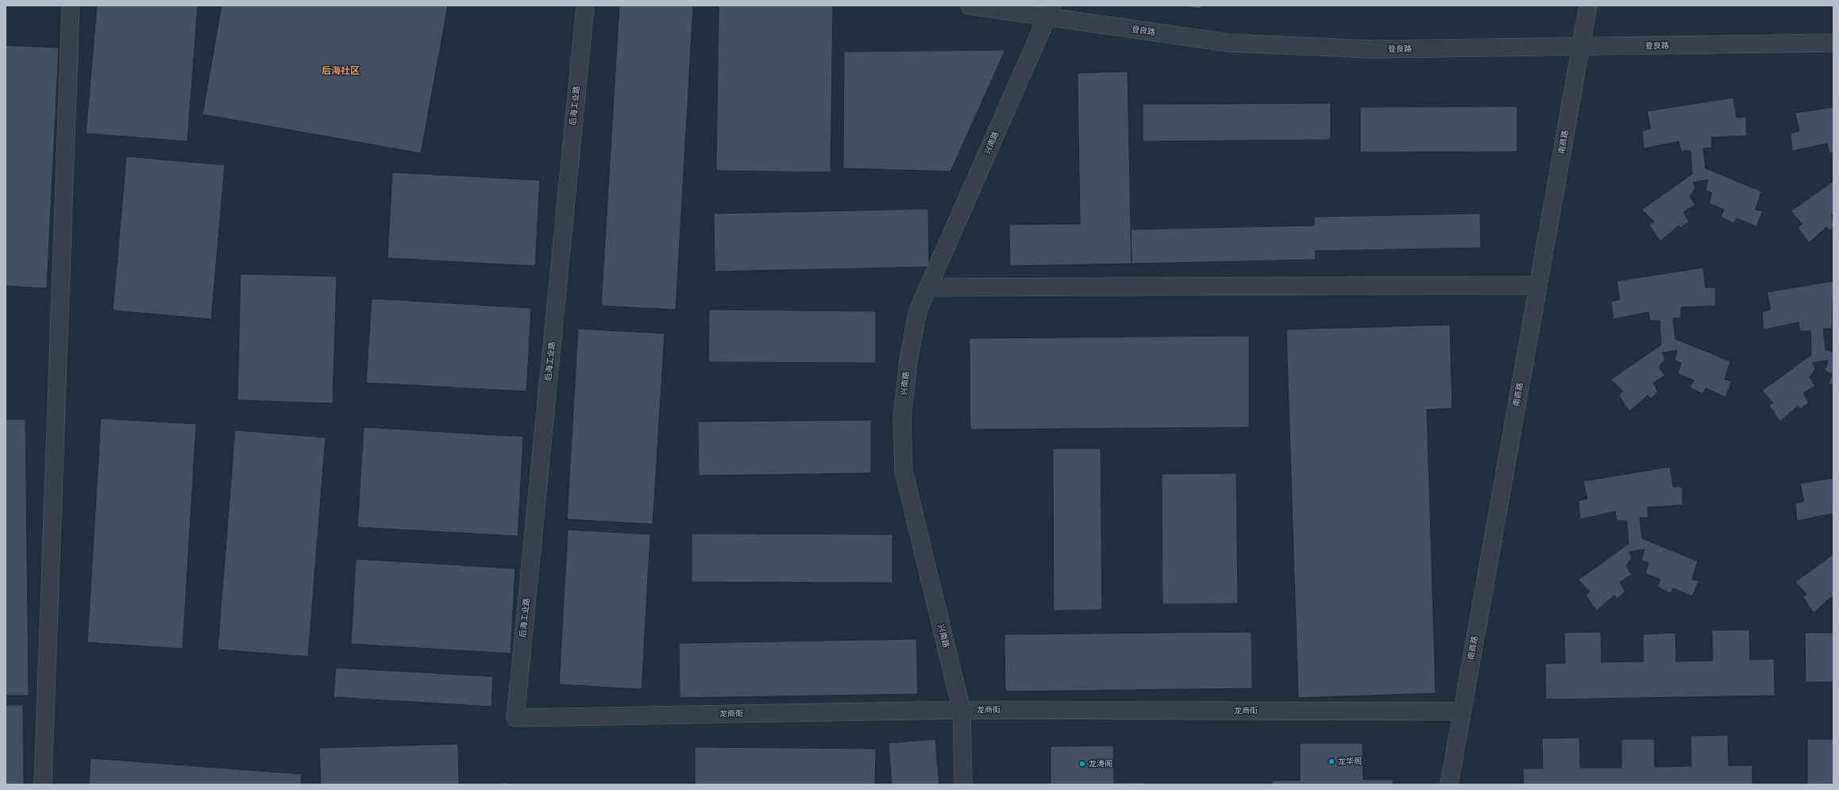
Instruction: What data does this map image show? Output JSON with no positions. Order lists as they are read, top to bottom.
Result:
{
  "streets": {
    "street": [
      "登良路",
      "后海工业路",
      "南商路",
      "兴南路",
      "龙商街"
    ]
  },
  "crossings": [
    ["登良路", "南商路"],
    ["登良路", "兴南路"],
    ["后海工业路", "龙商街"],
    ["南商路", "龙商街"],
    ["兴南路", "龙商街"]
  ],
  "districts": ["后海社区"],
  "places": ["龙华阁", "龙涛阁"]
}
